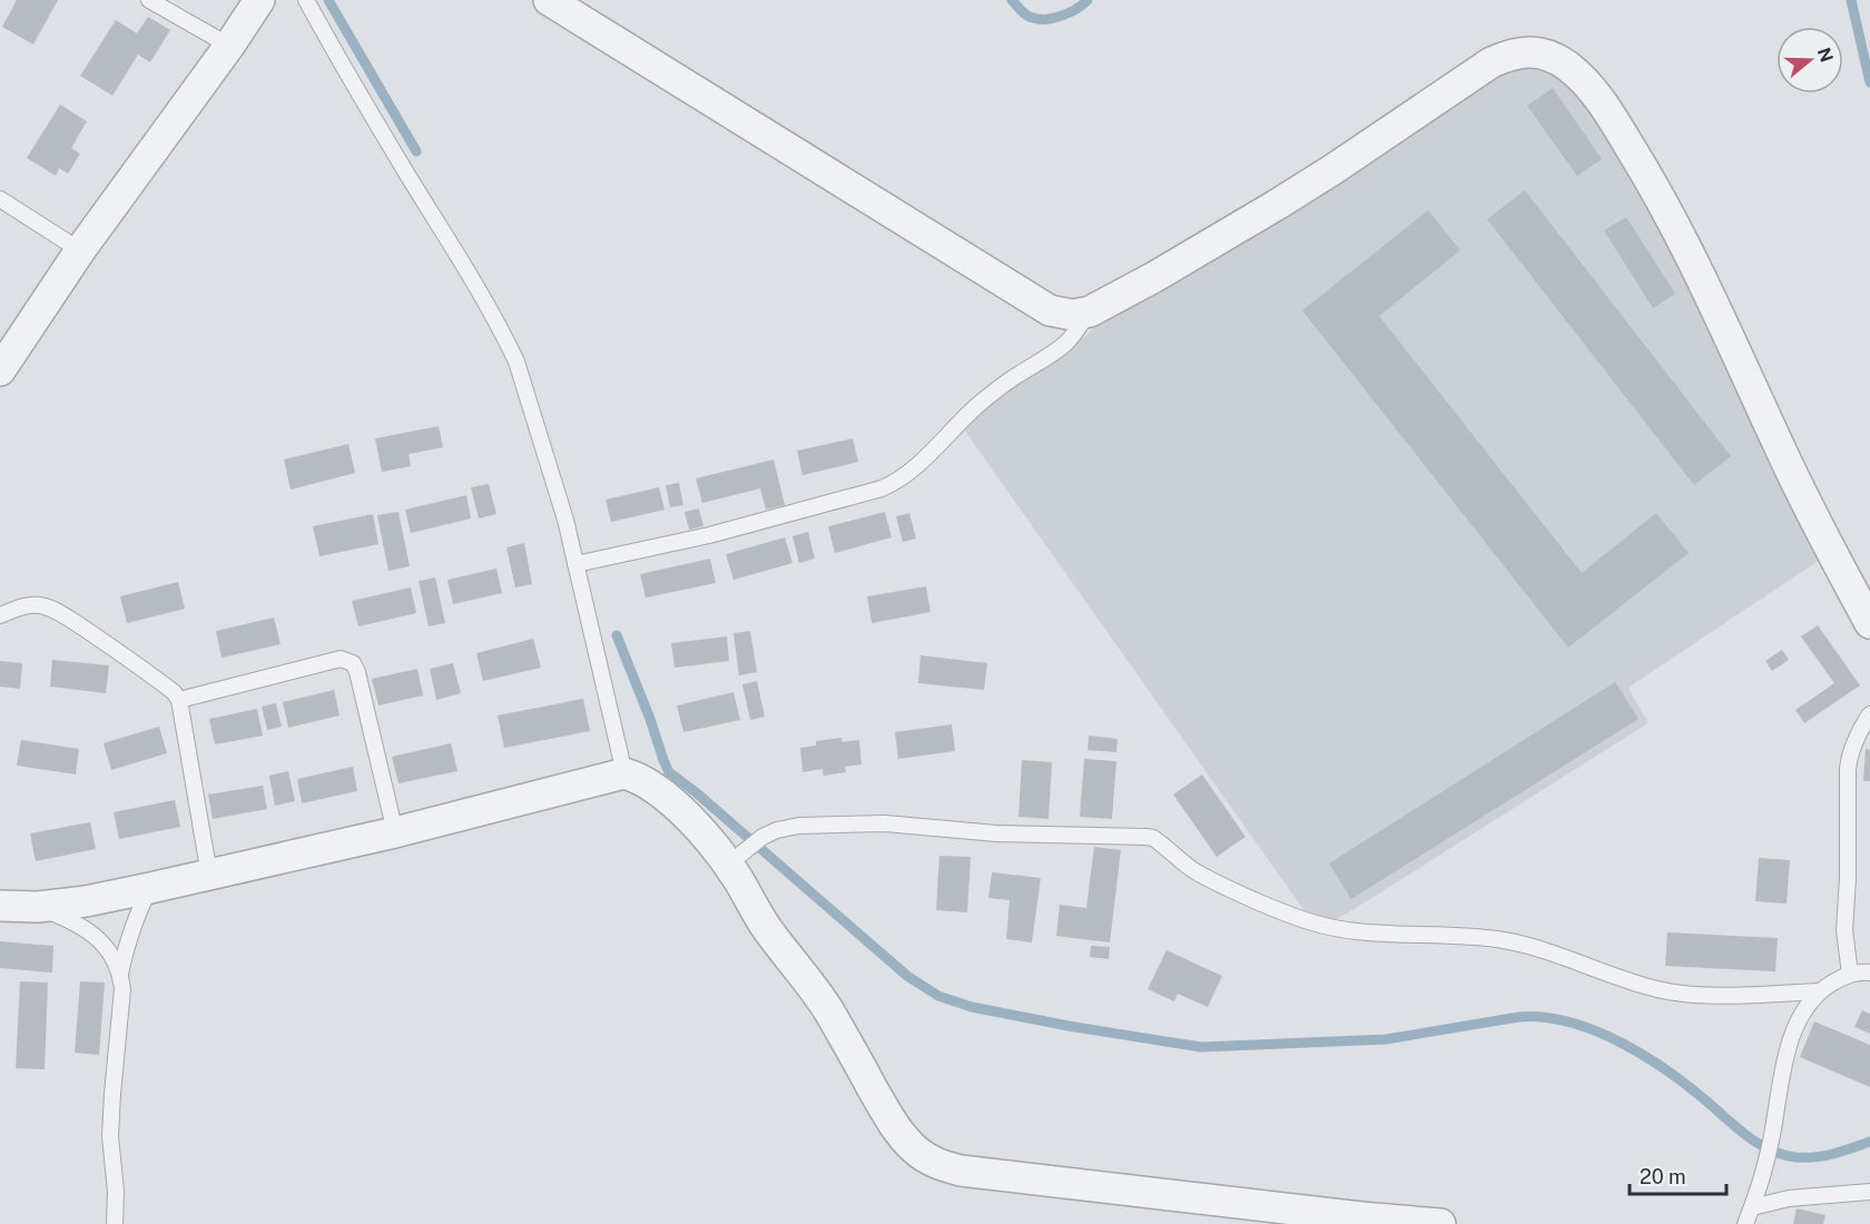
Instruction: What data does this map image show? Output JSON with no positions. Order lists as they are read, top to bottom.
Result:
{
  "scale_bar": "20 m",
  "north": "right"
}
